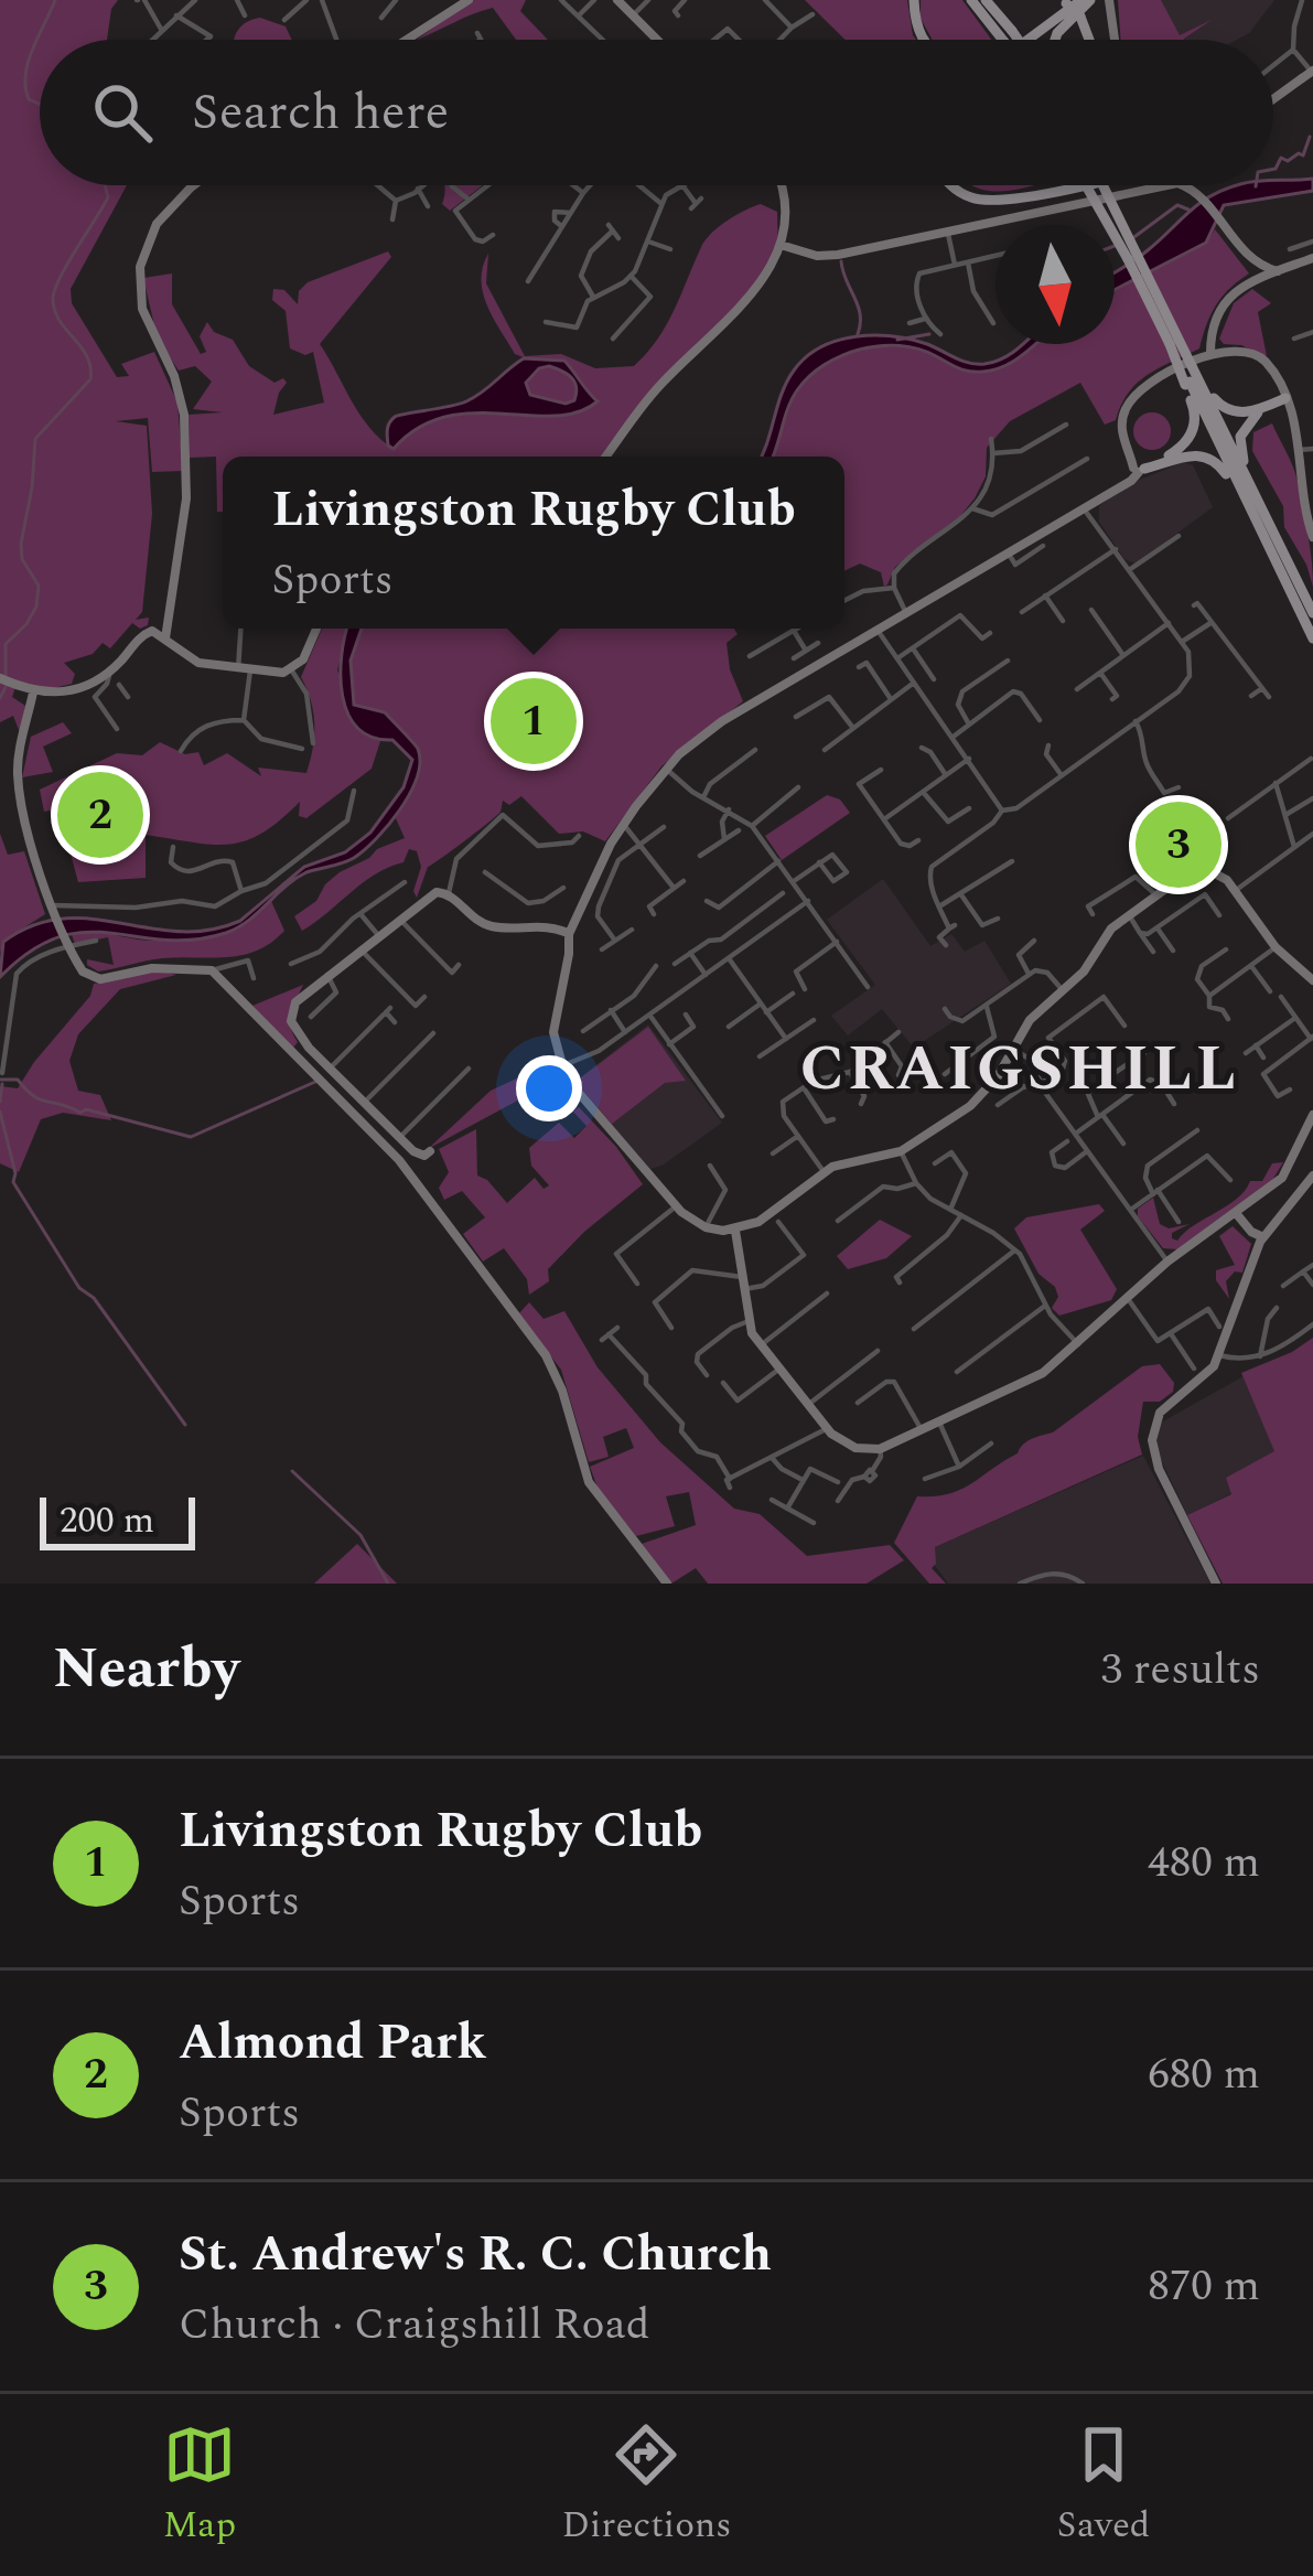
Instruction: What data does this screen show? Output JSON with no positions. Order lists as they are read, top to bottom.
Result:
{
  "districts": ["CRAIGSHILL"],
  "scale_bar": "200 m",
  "north": "bottom",
  "page": {
    "search": "Search here",
    "popup": ["Livingston Rugby Club", "Sports"],
    "pins": ["1", "2", "3"],
    "scale": "200 m",
    "heading": ["Nearby", "3 results"],
    "list": [
      {
        "mark": "1",
        "name": "Livingston Rugby Club",
        "note": "Sports",
        "value": "480 m"
      },
      {
        "mark": "2",
        "name": "Almond Park",
        "note": "Sports",
        "value": "680 m"
      },
      {
        "mark": "3",
        "name": "St. Andrew's R. C. Church",
        "note": "Church · Craigshill Road",
        "value": "870 m"
      }
    ],
    "nav": ["Map", "Directions", "Saved"]
  }
}
